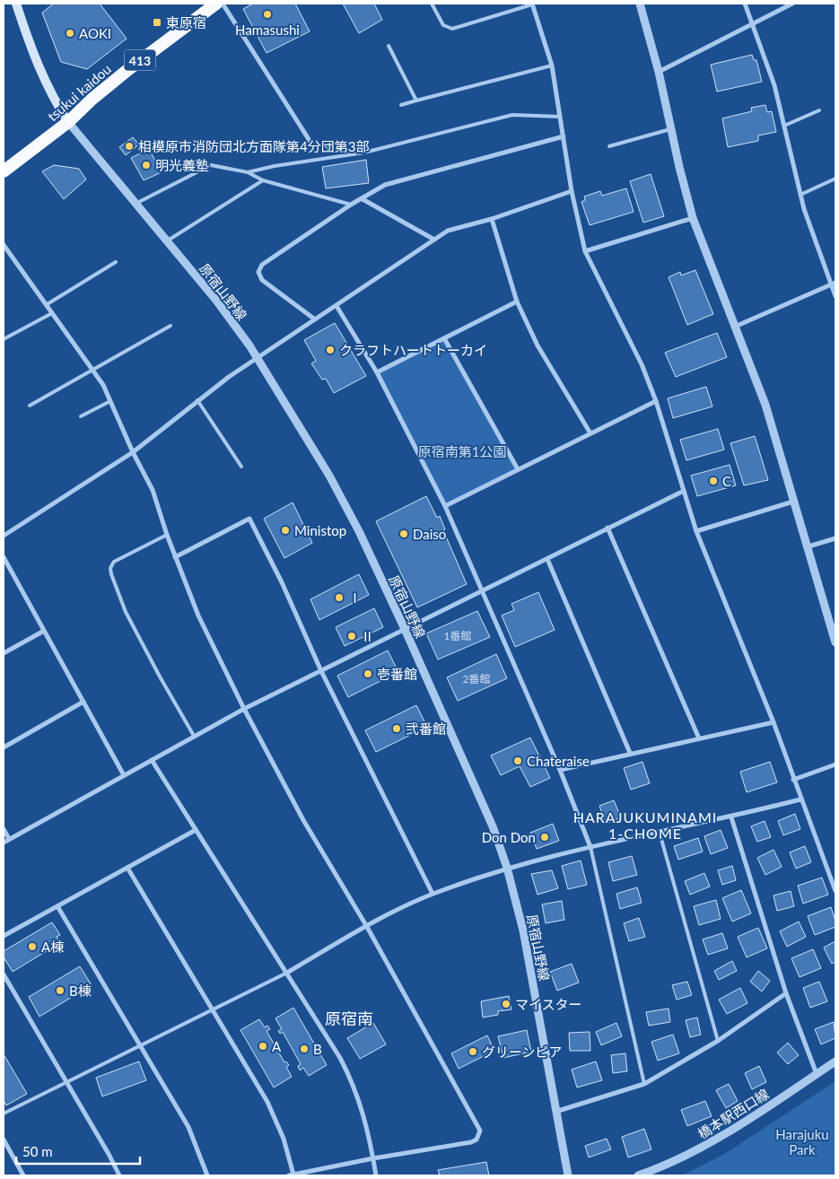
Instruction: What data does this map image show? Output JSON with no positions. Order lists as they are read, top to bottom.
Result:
{
  "streets": {
    "highway": ["413", "tsukui kaidou"],
    "street": ["原宿山野線", "橋本駅西口線"]
  },
  "crossings": [
    ["tsukui kaidou", "原宿山野線"]
  ],
  "districts": ["HARAJUKUMINAMI 1-CHOME", "原宿南"],
  "parks": ["原宿南第1公園", "Harajuku Park"],
  "places": {
    "other": [
      "Hamasushi",
      "AOKI",
      "相模原市消防団北方面隊第4分団第3部",
      "明光義塾",
      "クラフトハートトーカイ",
      "C",
      "Ministop",
      "Daiso",
      "Ⅰ",
      "Ⅱ",
      "壱番館",
      "弐番館",
      "Chateraise",
      "Don Don",
      "A棟",
      "B棟",
      "マイスター",
      "A",
      "B",
      "グリーンピア"
    ],
    "transit": ["東原宿"]
  },
  "house_numbers": ["1番館", "2番館"],
  "scale_bar": "50 m"
}
